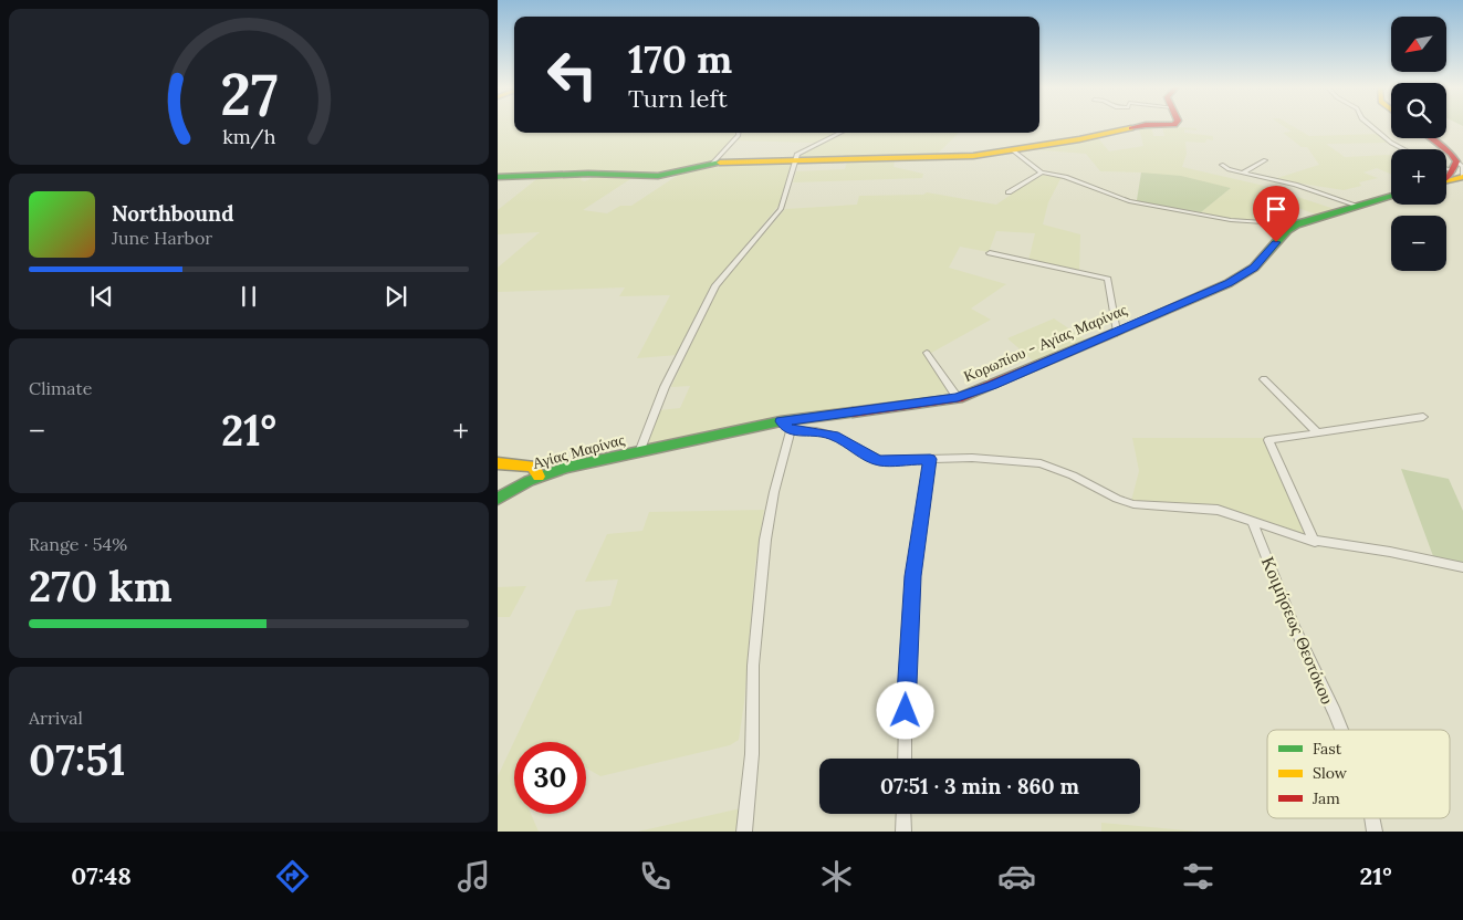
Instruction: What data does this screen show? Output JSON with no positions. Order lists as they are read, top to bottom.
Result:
{
  "streets": {
    "main road": ["Κορωπίου - Αγίας Μαρίνας", "Αγίας Μαρίνας"],
    "street": ["Κοιμήσεως Θεοτόκου"]
  },
  "crossings": [
    ["Κορωπίου - Αγίας Μαρίνας", "Αγίας Μαρίνας"]
  ],
  "legend": ["Fast", "Slow", "Jam"],
  "north": "bottom left",
  "page": {
    "map_buttons": ["+", "−"],
    "turn": ["170 m", "Turn left"],
    "song": ["Northbound", "June Harbor"],
    "tile": [
      "Climate",
      ["Range · 54%", "270 km"],
      ["Arrival", "07:51"]
    ],
    "heat": ["−", "21°", "+"],
    "limit": "30",
    "trip": "07:51 · 3 min · 860 m",
    "tabs": ["07:48", "21°"],
    "gauge": ["27", "km/h"]
  }
}
